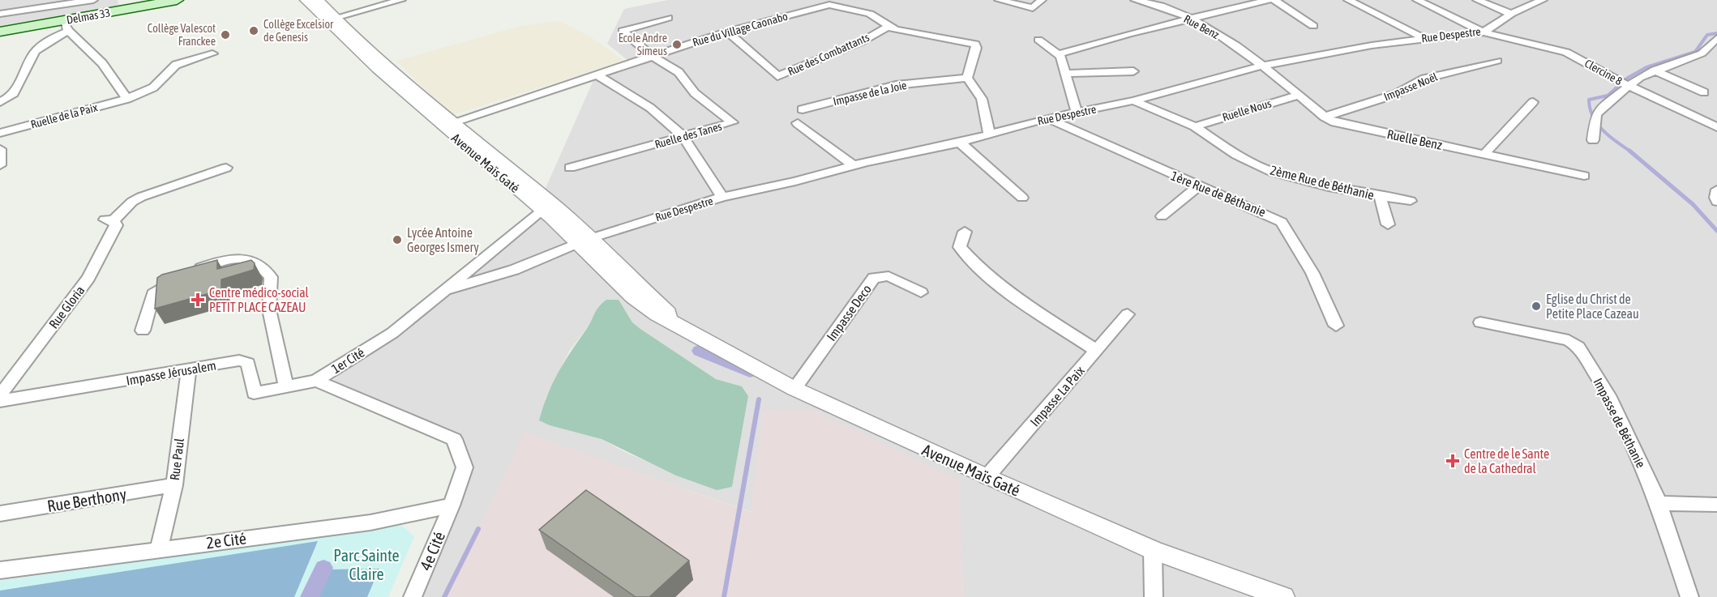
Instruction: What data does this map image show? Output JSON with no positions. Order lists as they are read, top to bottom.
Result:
{
  "streets": {
    "main road": ["Delmas 33"],
    "street": [
      "Rue Benz",
      "Rue du Village Caonabo",
      "Rue Despestre",
      "Rue des Combattants",
      "Clercine 8",
      "Impasse Noël",
      "Impasse de la Joie",
      "Ruelle Nous",
      "Ruelle de la Paix",
      "Ruelle des Tanes",
      "Ruelle Benz",
      "Avenue Maïs Gaté",
      "2ème Rue de Béthanie",
      "1ère Rue de Béthanie",
      "Rue Gloria",
      "Impasse Deco",
      "1er Cité",
      "Impasse Jérusalem",
      "Impasse La Paix",
      "Impasse de Béthanie",
      "Rue Paul",
      "Rue Berthony",
      "2e Cité",
      "4e Cité"
    ]
  },
  "crossings": [
    ["Rue Benz", "Rue Despestre"],
    ["Rue Benz", "Ruelle Benz"],
    ["Rue du Village Caonabo", "Rue des Combattants"],
    ["Rue du Village Caonabo", "Impasse de la Joie"],
    ["Rue du Village Caonabo", "Ruelle des Tanes"],
    ["Rue du Village Caonabo", "Avenue Maïs Gaté"],
    ["Rue Despestre", "Clercine 8"],
    ["Rue Despestre", "Ruelle Benz"],
    ["Rue Despestre", "Avenue Maïs Gaté"],
    ["Rue Despestre", "2ème Rue de Béthanie"],
    ["Rue Despestre", "1ère Rue de Béthanie"],
    ["Rue Despestre", "1er Cité"],
    ["Impasse Noël", "Ruelle Benz"],
    ["Ruelle Nous", "Ruelle Benz"],
    ["Ruelle Nous", "2ème Rue de Béthanie"],
    ["Avenue Maïs Gaté", "Impasse Deco"],
    ["Avenue Maïs Gaté", "1er Cité"],
    ["Avenue Maïs Gaté", "Impasse La Paix"],
    ["1er Cité", "Impasse Jérusalem"],
    ["1er Cité", "2e Cité"],
    ["1er Cité", "4e Cité"],
    ["Impasse Jérusalem", "Rue Paul"],
    ["Rue Paul", "Rue Berthony"],
    ["Rue Paul", "2e Cité"],
    ["2e Cité", "4e Cité"]
  ],
  "parks": ["Parc Sainte Claire"],
  "places": {
    "other": [
      "Collège Excelsior de Genesis",
      "Collège Valescot Franckee",
      "Ecole Andre Simeus",
      "Lycée Antoine Georges Ismery",
      "Eglise du Christ de Petite Place Cazeau"
    ],
    "health": ["Centre médico-social PETIT PLACE CAZEAU", "Centre de le Sante de la Cathedral"]
  }
}
